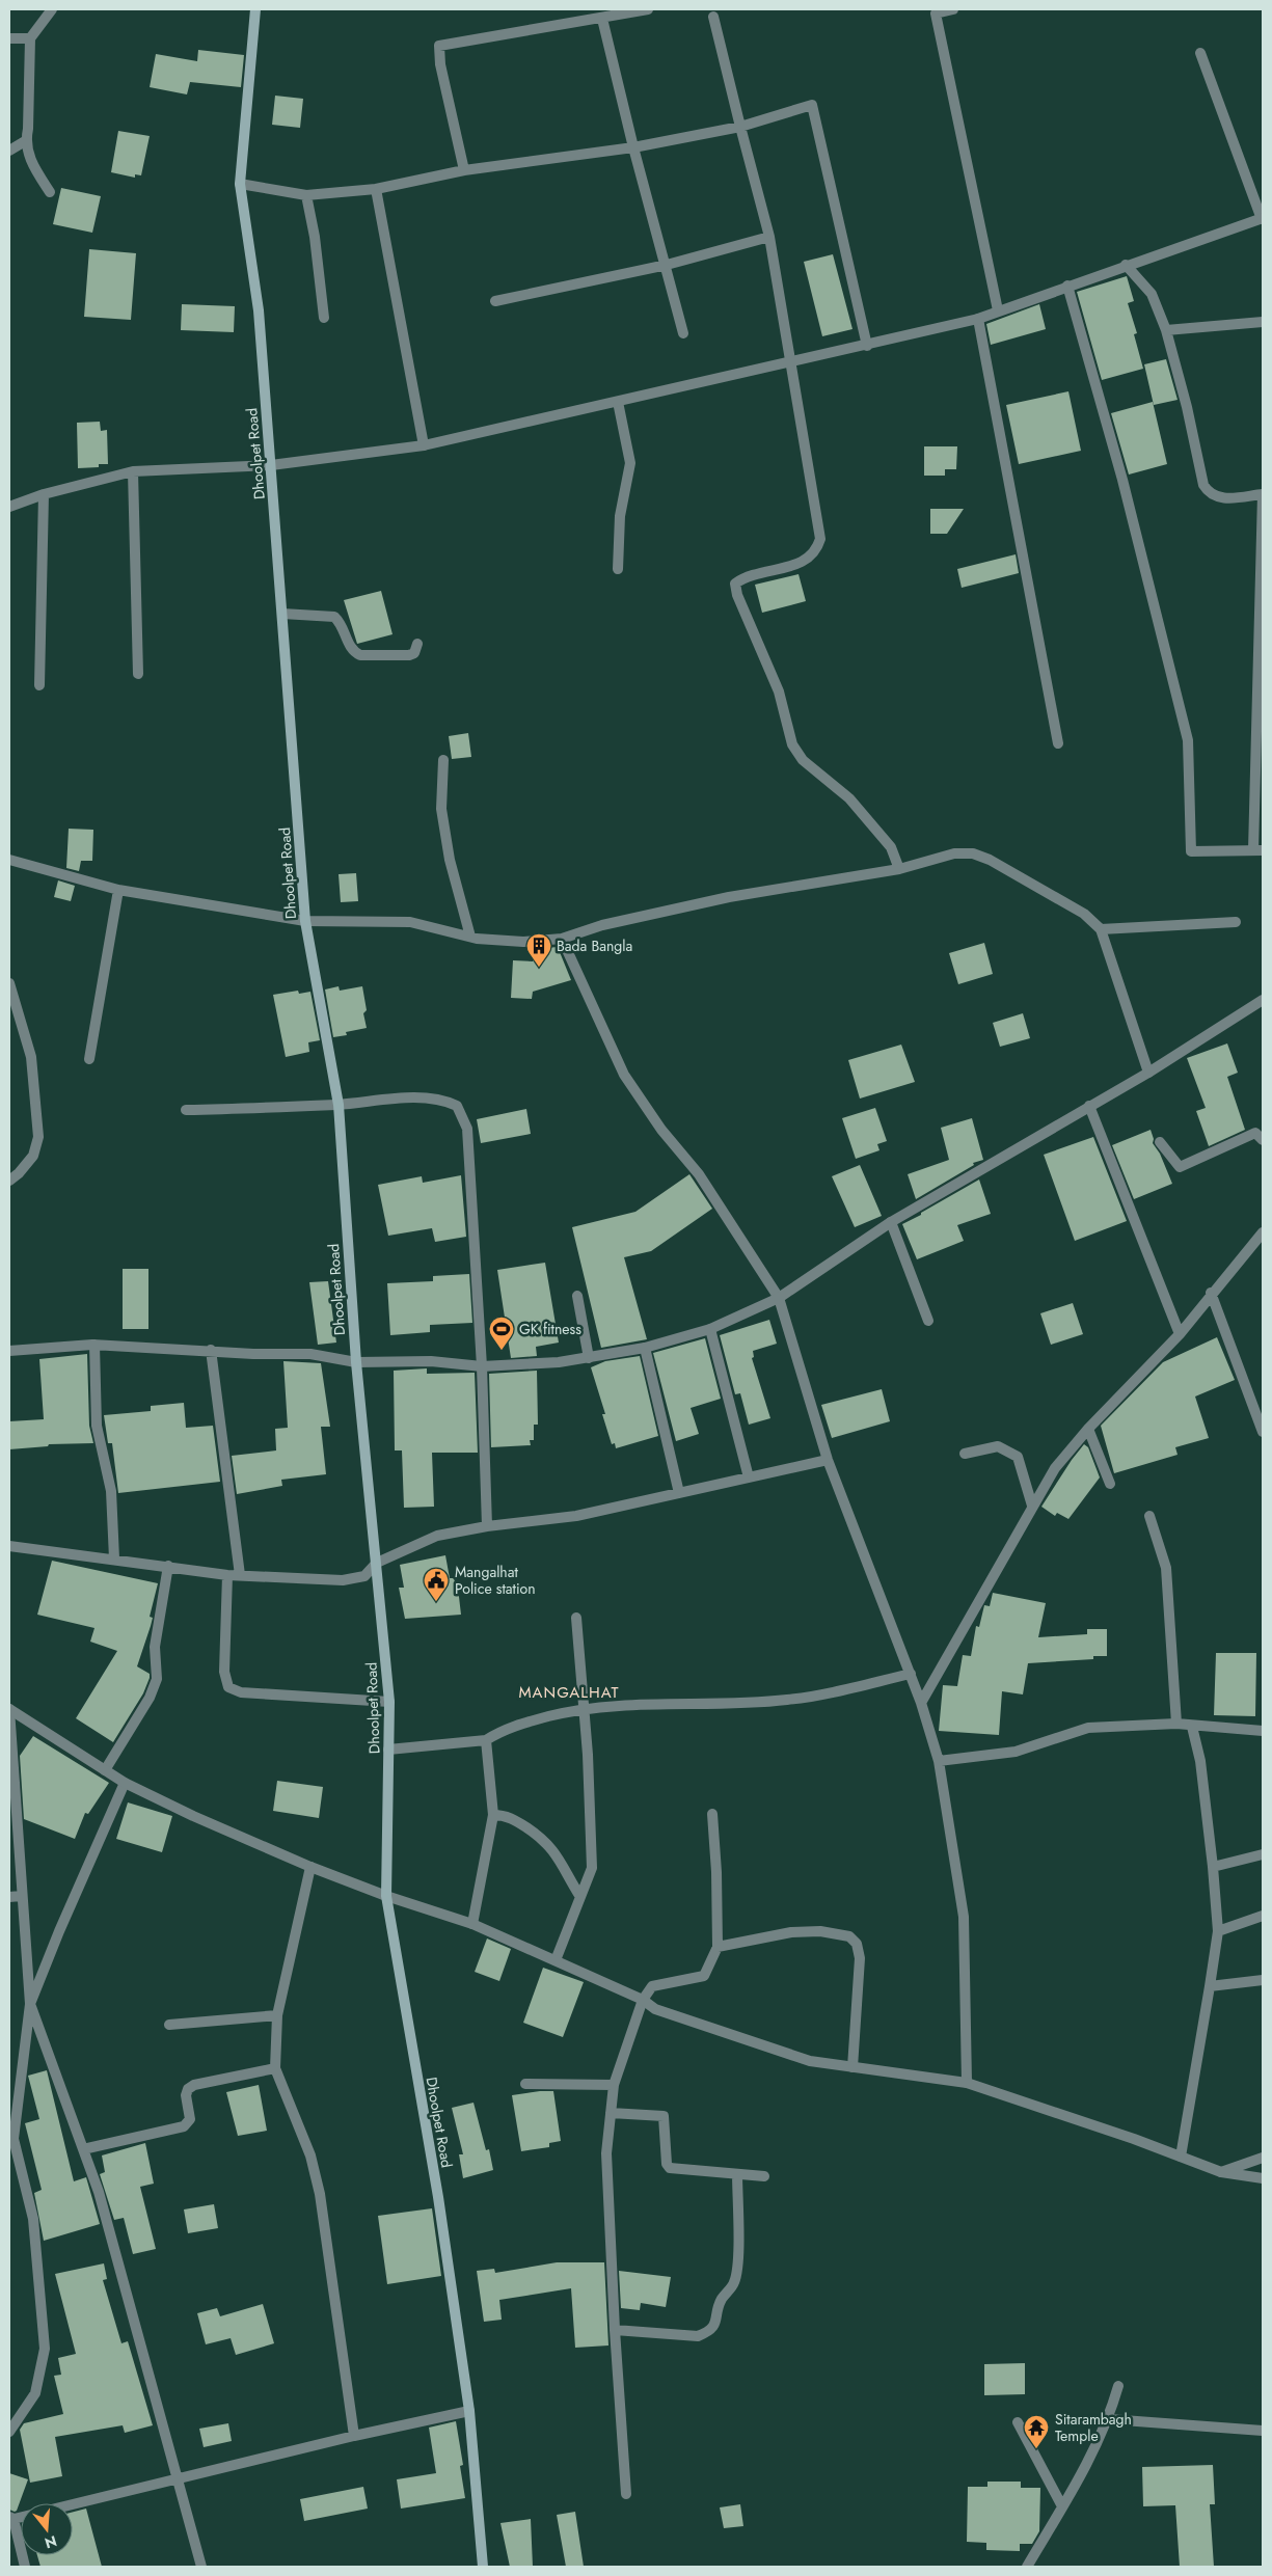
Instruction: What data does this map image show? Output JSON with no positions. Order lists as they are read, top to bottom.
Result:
{
  "streets": {
    "main road": ["Dhoolpet Road"]
  },
  "districts": ["MANGALHAT"],
  "places": {
    "building": ["Bada Bangla"],
    "sports": ["GK fitness"],
    "public building": ["Mangalhat Police station"],
    "temple": ["Sitarambagh Temple"]
  },
  "north": "bottom"
}
